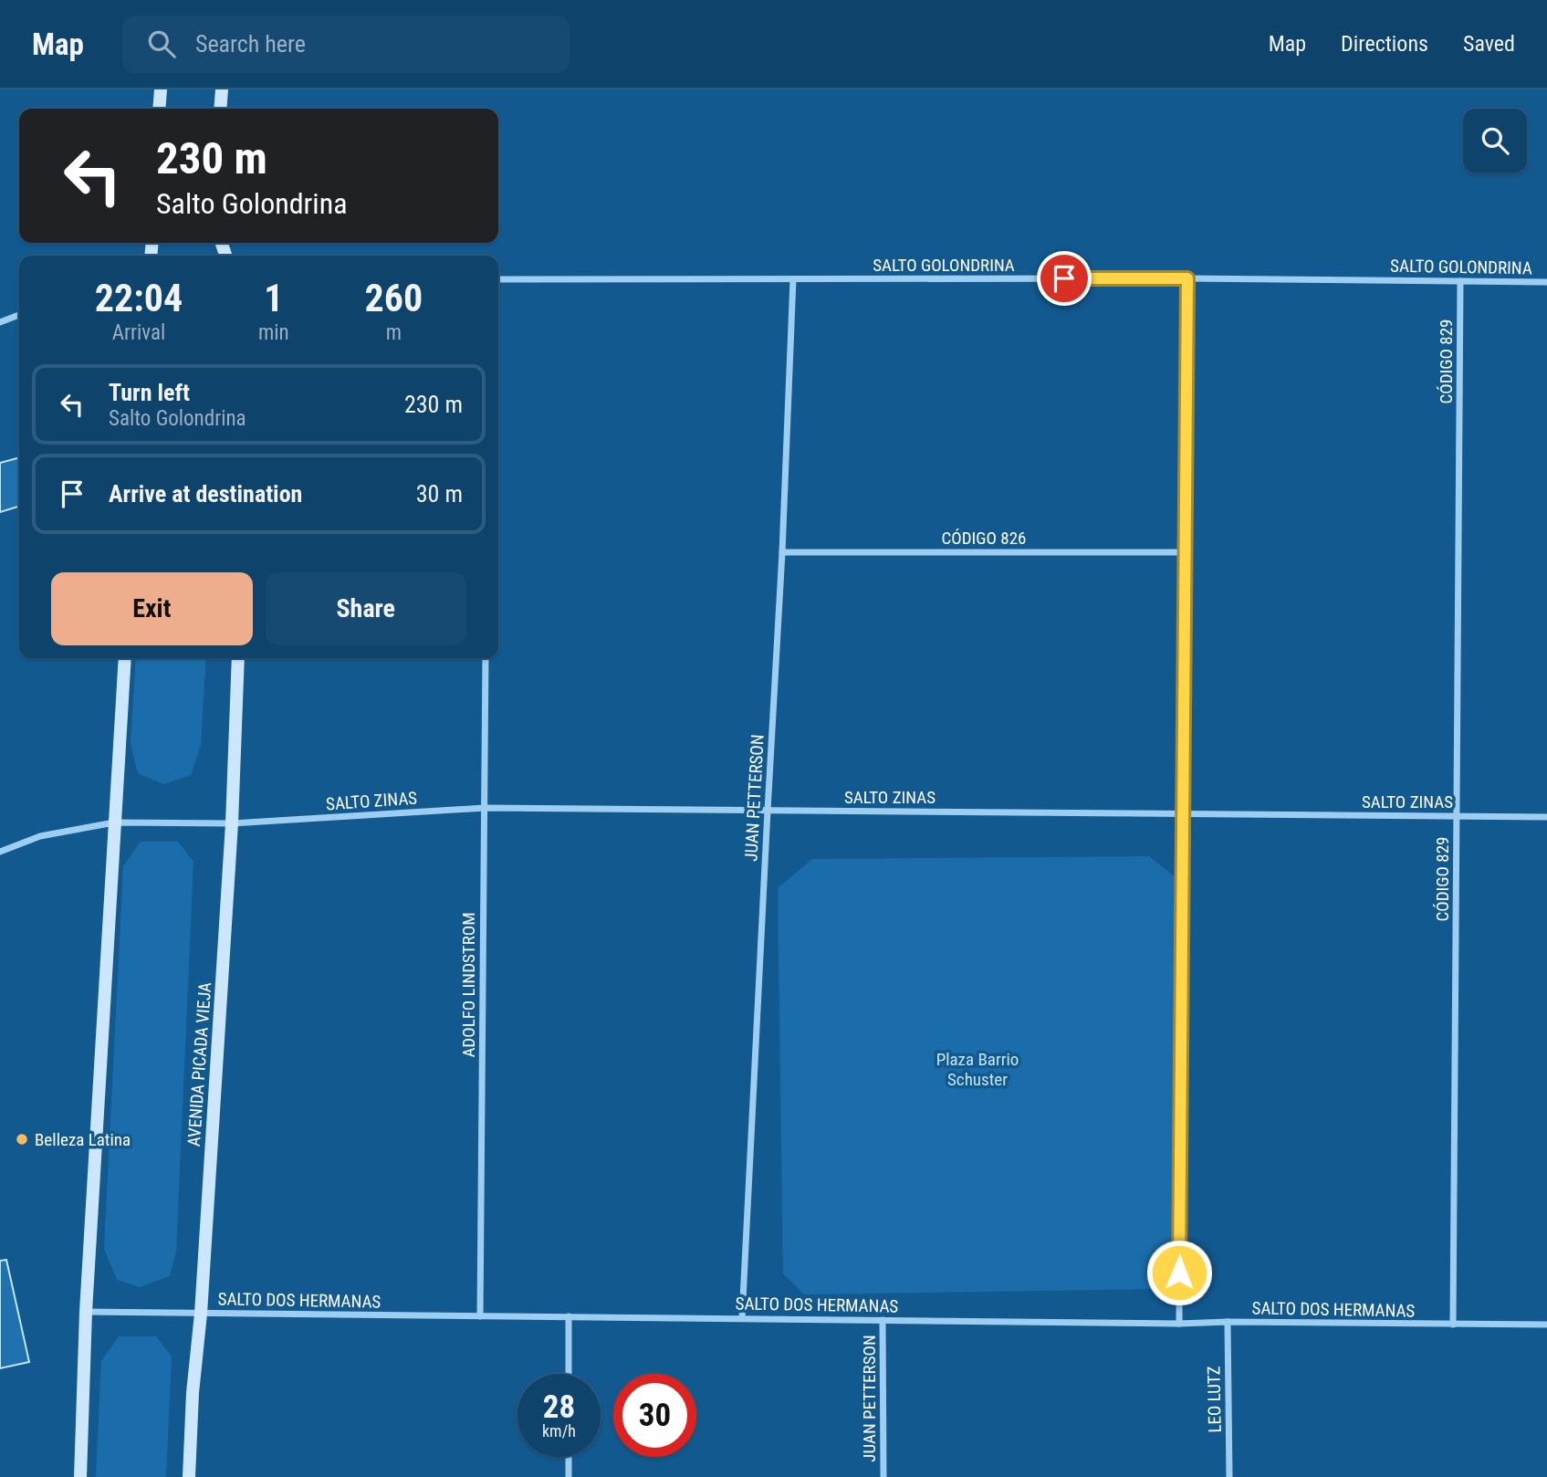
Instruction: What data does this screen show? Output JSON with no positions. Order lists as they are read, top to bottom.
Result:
{
  "streets": {
    "street": [
      "SALTO GOLONDRINA",
      "CÓDIGO 829",
      "CÓDIGO 826",
      "SALTO ZINAS",
      "JUAN PETTERSON",
      "ADOLFO LINDSTROM",
      "AVENIDA PICADA VIEJA",
      "SALTO DOS HERMANAS",
      "LEO LUTZ"
    ]
  },
  "crossings": [
    ["SALTO GOLONDRINA", "CÓDIGO 829"],
    ["SALTO GOLONDRINA", "JUAN PETTERSON"],
    ["CÓDIGO 829", "SALTO ZINAS"],
    ["CÓDIGO 829", "SALTO DOS HERMANAS"],
    ["CÓDIGO 826", "JUAN PETTERSON"],
    ["SALTO ZINAS", "JUAN PETTERSON"],
    ["SALTO ZINAS", "ADOLFO LINDSTROM"],
    ["SALTO ZINAS", "AVENIDA PICADA VIEJA"],
    ["JUAN PETTERSON", "SALTO DOS HERMANAS"],
    ["ADOLFO LINDSTROM", "SALTO DOS HERMANAS"],
    ["AVENIDA PICADA VIEJA", "SALTO DOS HERMANAS"],
    ["SALTO DOS HERMANAS", "LEO LUTZ"]
  ],
  "parks": ["Plaza Barrio Schuster"],
  "places": ["Belleza Latina"],
  "page": {
    "header": "Map",
    "search": "Search here",
    "nav": ["Map", "Directions", "Saved"],
    "turn": ["230 m", "Salto Golondrina"],
    "eta": [
      "22:04",
      "Arrival",
      "1",
      "min",
      "260",
      "m"
    ],
    "list": [
      {
        "name": "Turn left",
        "note": "Salto Golondrina",
        "value": "230 m"
      },
      {
        "name": "Arrive at destination",
        "value": "30 m"
      }
    ],
    "buttons": ["Exit", "Share"],
    "speed": "28 km/h",
    "limit": "30"
  }
}
